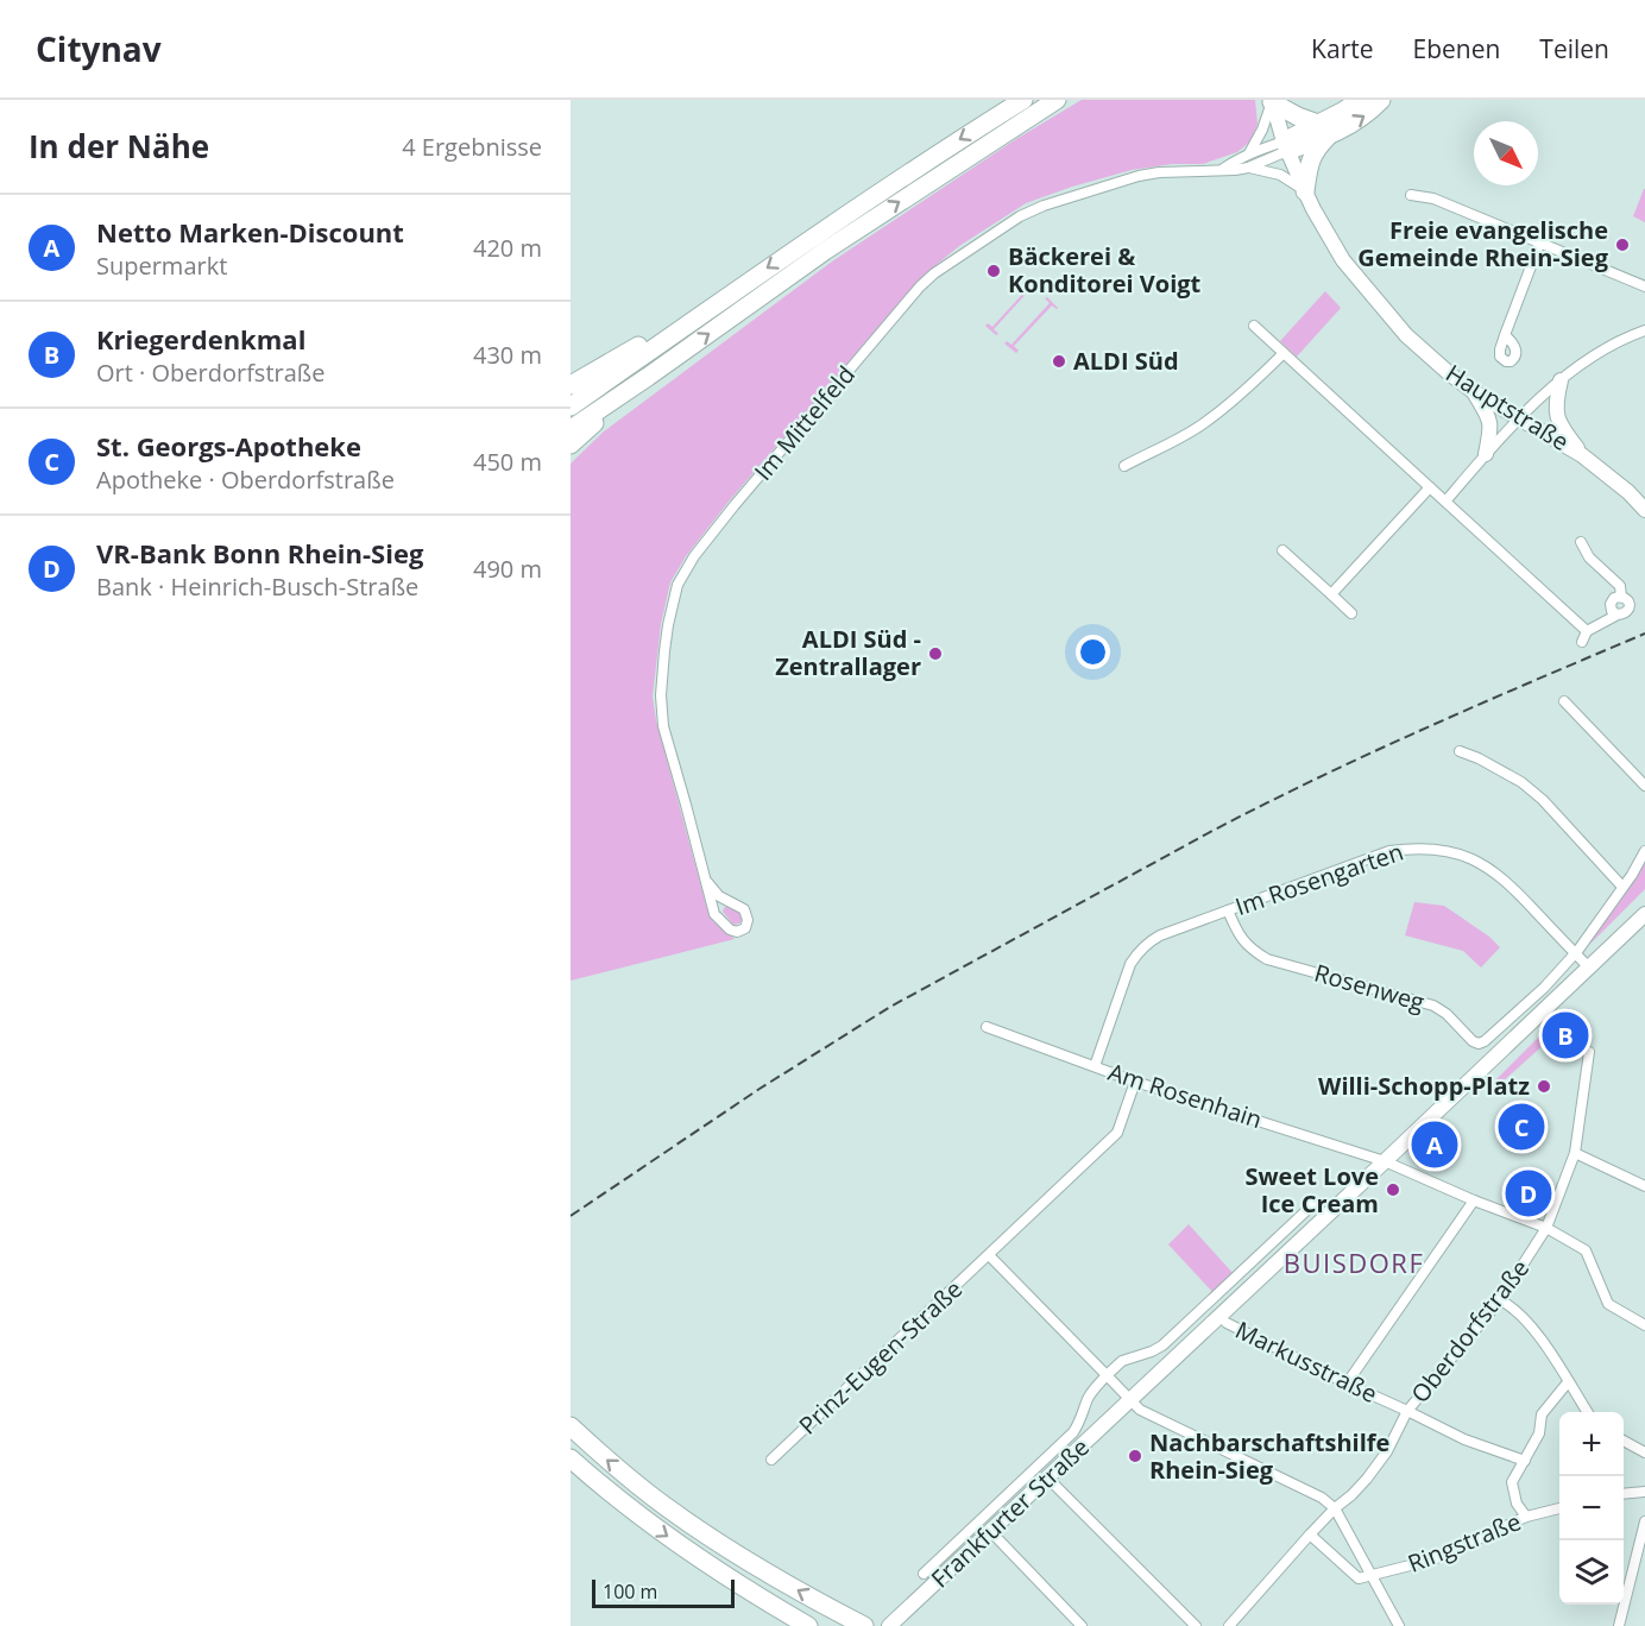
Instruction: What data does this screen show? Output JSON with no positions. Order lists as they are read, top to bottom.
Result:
{
  "streets": {
    "main road": ["Hauptstraße", "Frankfurter Straße"],
    "street": [
      "Im Mittelfeld",
      "Im Rosengarten",
      "Rosenweg",
      "Am Rosenhain",
      "Oberdorfstraße",
      "Prinz-Eugen-Straße",
      "Markusstraße",
      "Ringstraße"
    ]
  },
  "crossings": [
    ["Hauptstraße", "Im Mittelfeld"],
    ["Im Rosengarten", "Rosenweg"],
    ["Im Rosengarten", "Am Rosenhain"],
    ["Im Rosengarten", "Frankfurter Straße"],
    ["Am Rosenhain", "Oberdorfstraße"],
    ["Am Rosenhain", "Prinz-Eugen-Straße"],
    ["Am Rosenhain", "Frankfurter Straße"],
    ["Oberdorfstraße", "Markusstraße"]
  ],
  "districts": ["BUISDORF"],
  "places": [
    "Freie evangelische Gemeinde Rhein-Sieg",
    "Bäckerei & Konditorei Voigt",
    "ALDI Süd",
    "ALDI Süd - Zentrallager",
    "Willi-Schopp-Platz",
    "Sweet Love Ice Cream",
    "Nachbarschaftshilfe Rhein-Sieg"
  ],
  "scale_bar": "100 m",
  "north": "bottom right",
  "page": {
    "header": "Citynav",
    "nav": ["Karte", "Ebenen", "Teilen"],
    "heading": ["In der Nähe", "4 Ergebnisse"],
    "list": [
      {
        "mark": "A",
        "name": "Netto Marken-Discount",
        "note": "Supermarkt",
        "value": "420 m"
      },
      {
        "mark": "B",
        "name": "Kriegerdenkmal",
        "note": "Ort · Oberdorfstraße",
        "value": "430 m"
      },
      {
        "mark": "C",
        "name": "St. Georgs-Apotheke",
        "note": "Apotheke · Oberdorfstraße",
        "value": "450 m"
      },
      {
        "mark": "D",
        "name": "VR-Bank Bonn Rhein-Sieg",
        "note": "Bank · Heinrich-Busch-Straße",
        "value": "490 m"
      }
    ],
    "pins": [
      "B",
      "C",
      "A",
      "D"
    ],
    "map_buttons": ["+", "−"],
    "scale": "100 m"
  }
}
